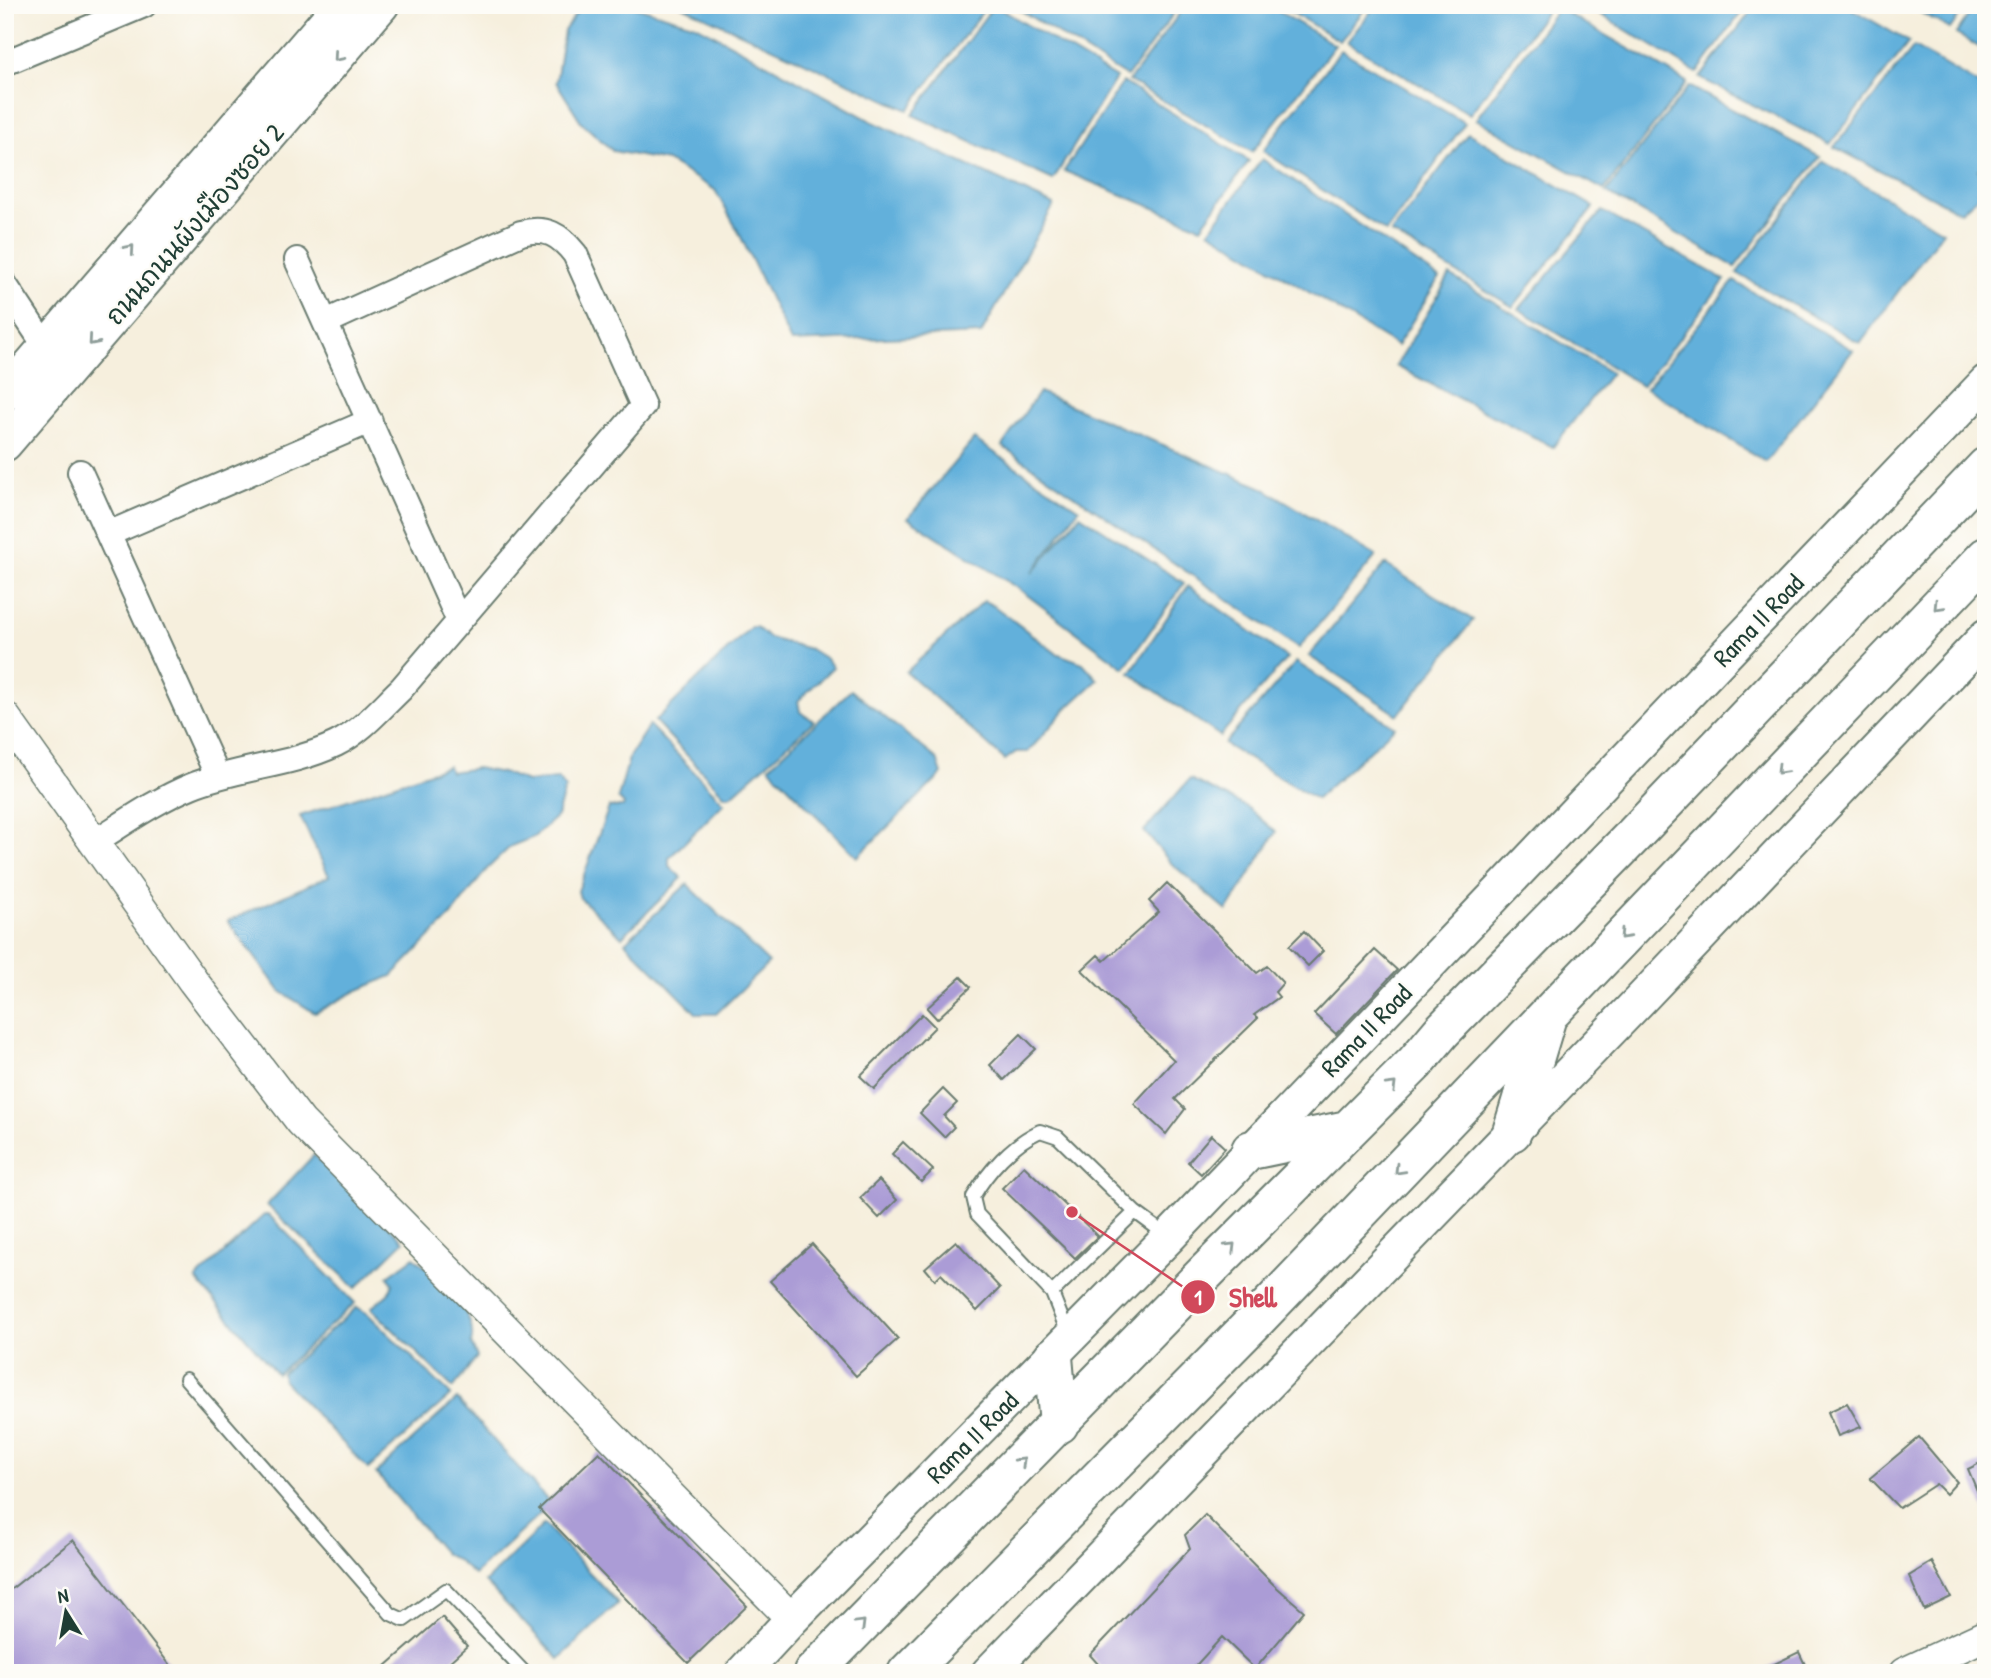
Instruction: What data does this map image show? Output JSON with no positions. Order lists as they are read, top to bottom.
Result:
{
  "streets": {
    "highway": ["Rama II Road"],
    "main road": ["ถนนถนนผังเมืองซอย 2"]
  },
  "places": ["Shell"],
  "north": "top"
}
